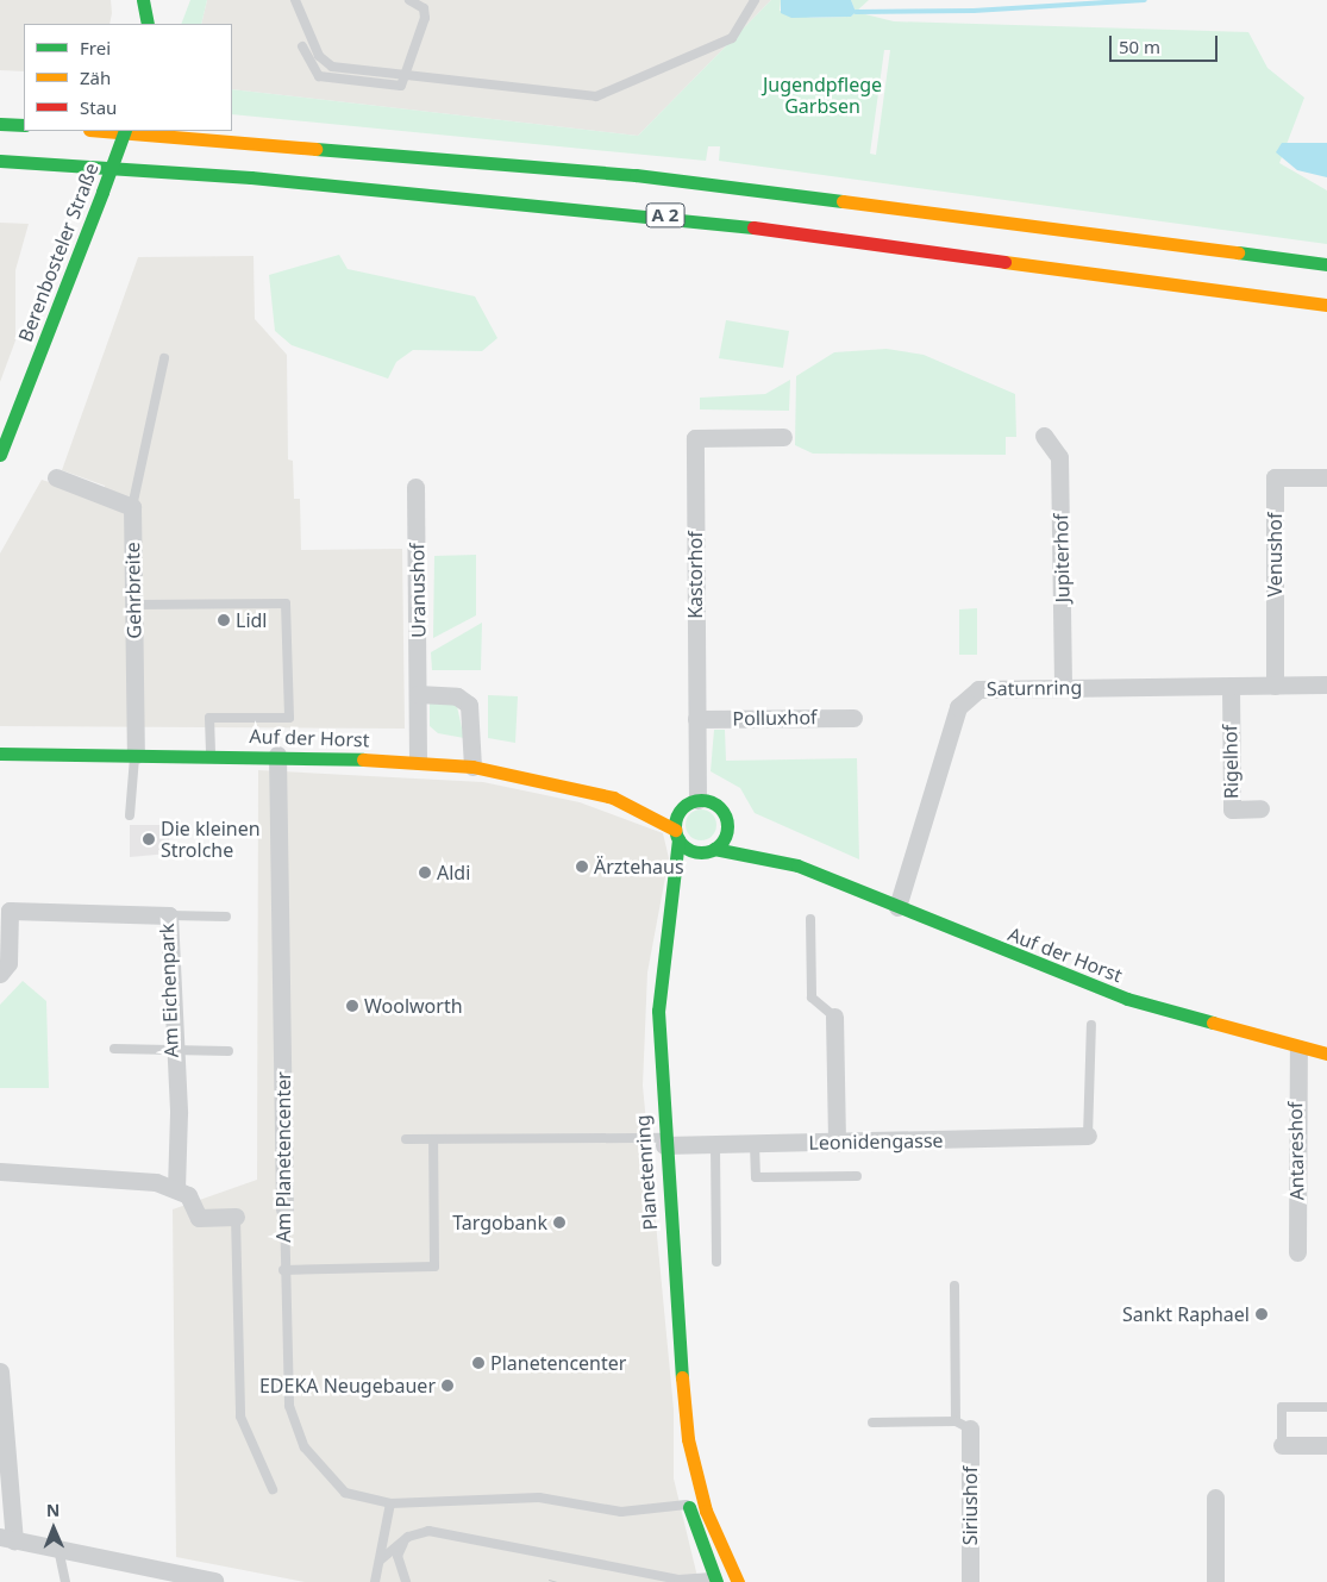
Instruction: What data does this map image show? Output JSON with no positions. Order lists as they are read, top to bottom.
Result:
{
  "streets": {
    "main road": [
      "A 2",
      "Berenbosteler Straße",
      "Auf der Horst",
      "Planetenring"
    ],
    "street": [
      "Venushof",
      "Jupiterhof",
      "Kastorhof",
      "Gehrbreite",
      "Uranushof",
      "Saturnring",
      "Polluxhof",
      "Rigelhof",
      "Am Eichenpark",
      "Leonidengasse",
      "Antareshof",
      "Am Planetencenter",
      "Siriushof"
    ]
  },
  "crossings": [
    ["Venushof", "Saturnring"],
    ["Jupiterhof", "Saturnring"],
    ["Kastorhof", "Polluxhof"],
    ["Kastorhof", "Auf der Horst"],
    ["Kastorhof", "Planetenring"],
    ["Gehrbreite", "Auf der Horst"],
    ["Uranushof", "Auf der Horst"],
    ["Saturnring", "Auf der Horst"],
    ["Saturnring", "Rigelhof"],
    ["Auf der Horst", "Antareshof"],
    ["Auf der Horst", "Am Planetencenter"],
    ["Auf der Horst", "Planetenring"],
    ["Leonidengasse", "Planetenring"],
    ["Am Planetencenter", "Planetenring"]
  ],
  "parks": ["Jugendpflege Garbsen"],
  "places": [
    "Lidl",
    "Die kleinen Strolche",
    "Ärztehaus",
    "Aldi",
    "Woolworth",
    "Targobank",
    "Sankt Raphael",
    "Planetencenter",
    "EDEKA Neugebauer"
  ],
  "legend": ["Frei", "Zäh", "Stau"],
  "scale_bar": "50 m",
  "north": "top"
}
